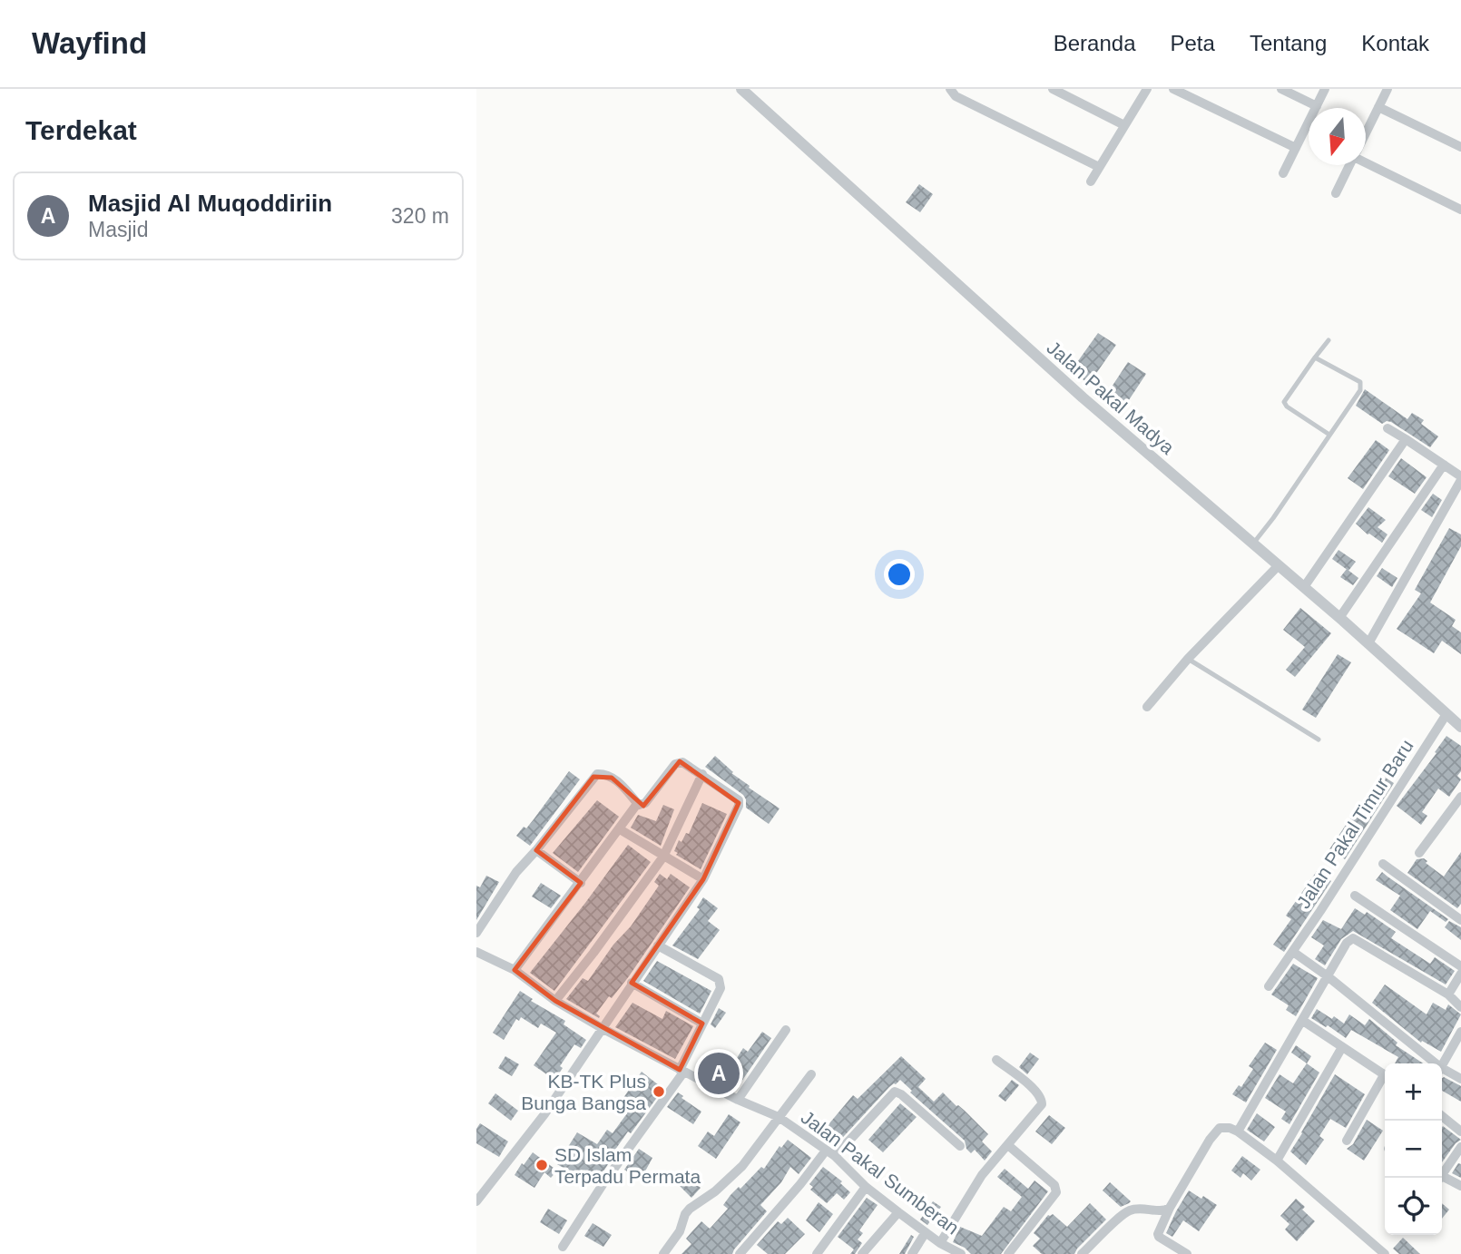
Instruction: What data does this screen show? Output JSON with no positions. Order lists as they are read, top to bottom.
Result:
{
  "streets": {
    "street": ["Jalan Pakal Madya", "Jalan Pakal Timur Baru", "Jalan Pakal Sumberan"]
  },
  "crossings": [
    ["Jalan Pakal Madya", "Jalan Pakal Timur Baru"]
  ],
  "places": ["KB-TK Plus Bunga Bangsa", "SD Islam Terpadu Permata"],
  "north": "bottom",
  "page": {
    "header": "Wayfind",
    "nav": [
      "Beranda",
      "Peta",
      "Tentang",
      "Kontak"
    ],
    "heading": "Terdekat",
    "list": [
      {
        "mark": "A",
        "name": "Masjid Al Muqoddiriin",
        "note": "Masjid",
        "value": "320 m"
      }
    ],
    "pins": "A",
    "map_buttons": ["+", "−"]
  }
}
